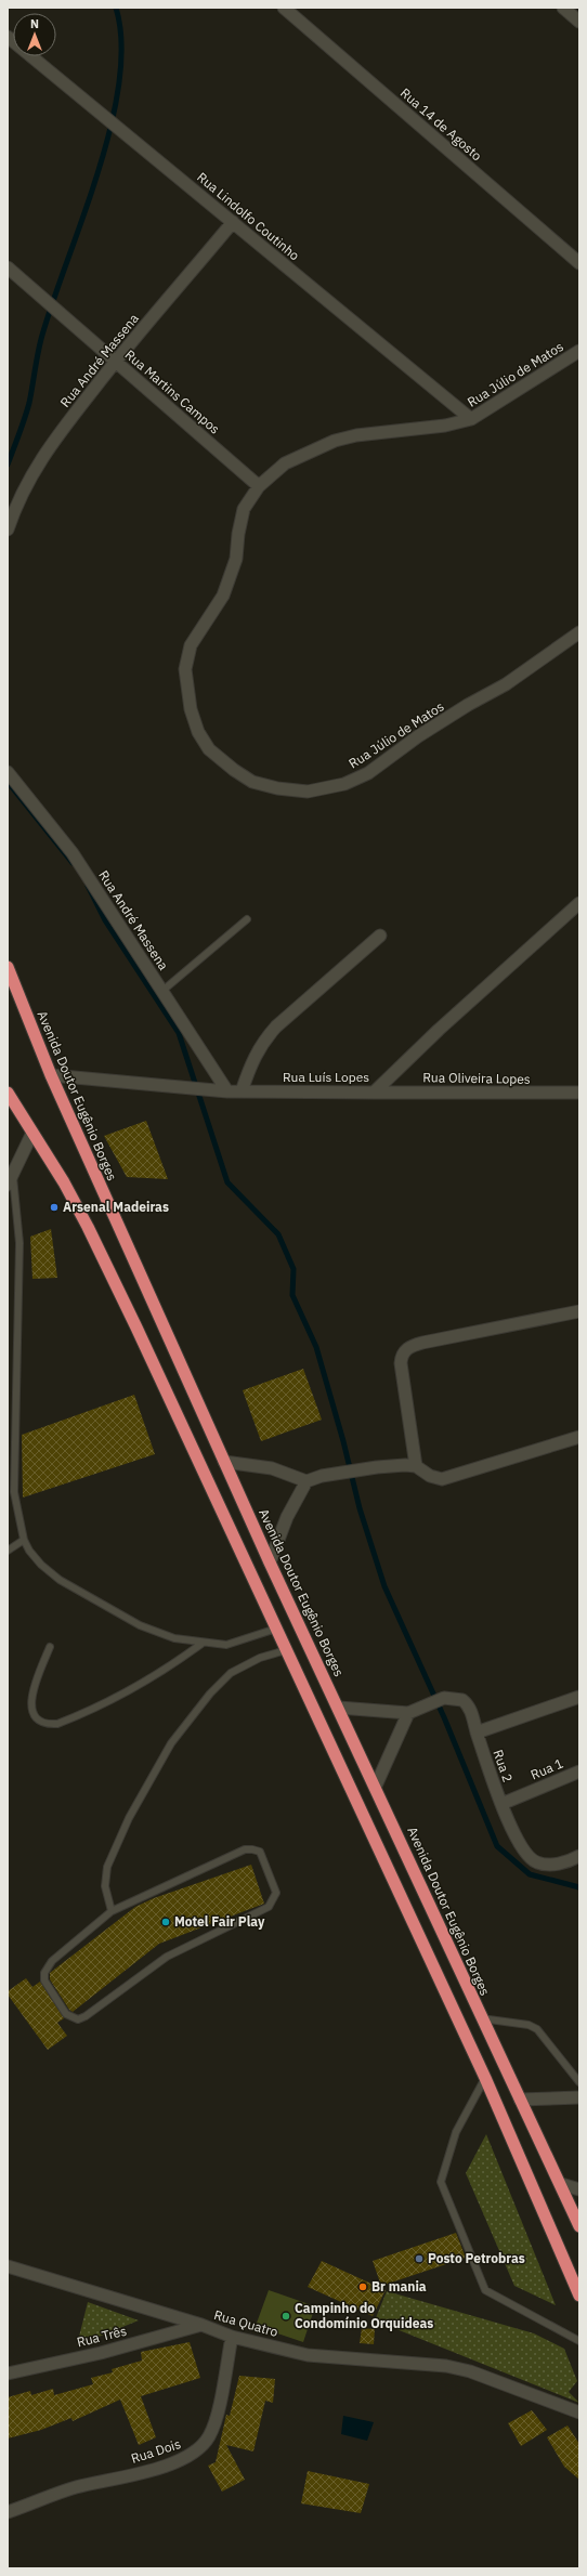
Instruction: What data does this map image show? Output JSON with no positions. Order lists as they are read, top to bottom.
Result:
{
  "streets": {
    "highway": ["Avenida Doutor Eugênio Borges"],
    "street": [
      "Rua 14 de Agosto",
      "Rua Lindolfo Coutinho",
      "Rua André Massena",
      "Rua Júlio de Matos",
      "Rua Martins Campos",
      "Rua Luís Lopes",
      "Rua Oliveira Lopes",
      "Rua 2",
      "Rua 1",
      "Rua Quatro",
      "Rua Três",
      "Rua Dois"
    ]
  },
  "crossings": [
    ["Rua Lindolfo Coutinho", "Rua André Massena"],
    ["Rua Lindolfo Coutinho", "Rua Júlio de Matos"],
    ["Rua André Massena", "Rua Martins Campos"],
    ["Rua André Massena", "Rua Luís Lopes"],
    ["Rua Júlio de Matos", "Rua Martins Campos"],
    ["Rua Luís Lopes", "Rua Oliveira Lopes"],
    ["Rua Luís Lopes", "Avenida Doutor Eugênio Borges"],
    ["Rua 2", "Rua 1"],
    ["Rua Quatro", "Rua Três"],
    ["Rua Quatro", "Rua Dois"]
  ],
  "places": [
    "Arsenal Madeiras",
    "Motel Fair Play",
    "Posto Petrobras",
    "Br mania",
    "Campinho do Condomínio Orquideas"
  ],
  "north": "top"
}
